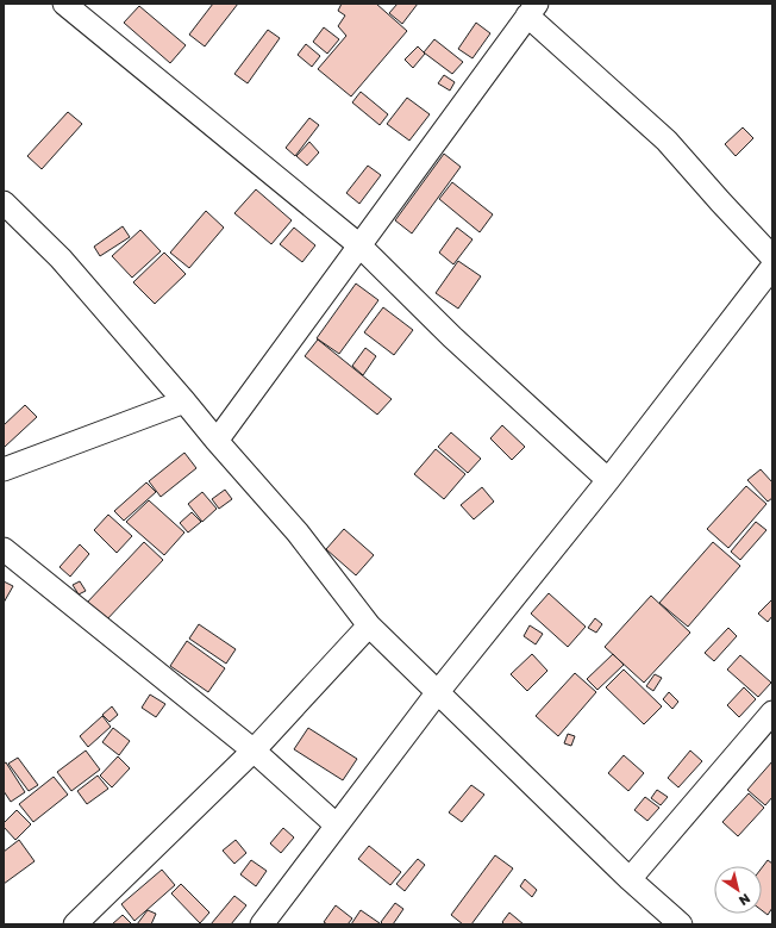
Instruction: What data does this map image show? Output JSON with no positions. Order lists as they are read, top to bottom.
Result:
{
  "north": "bottom right"
}
